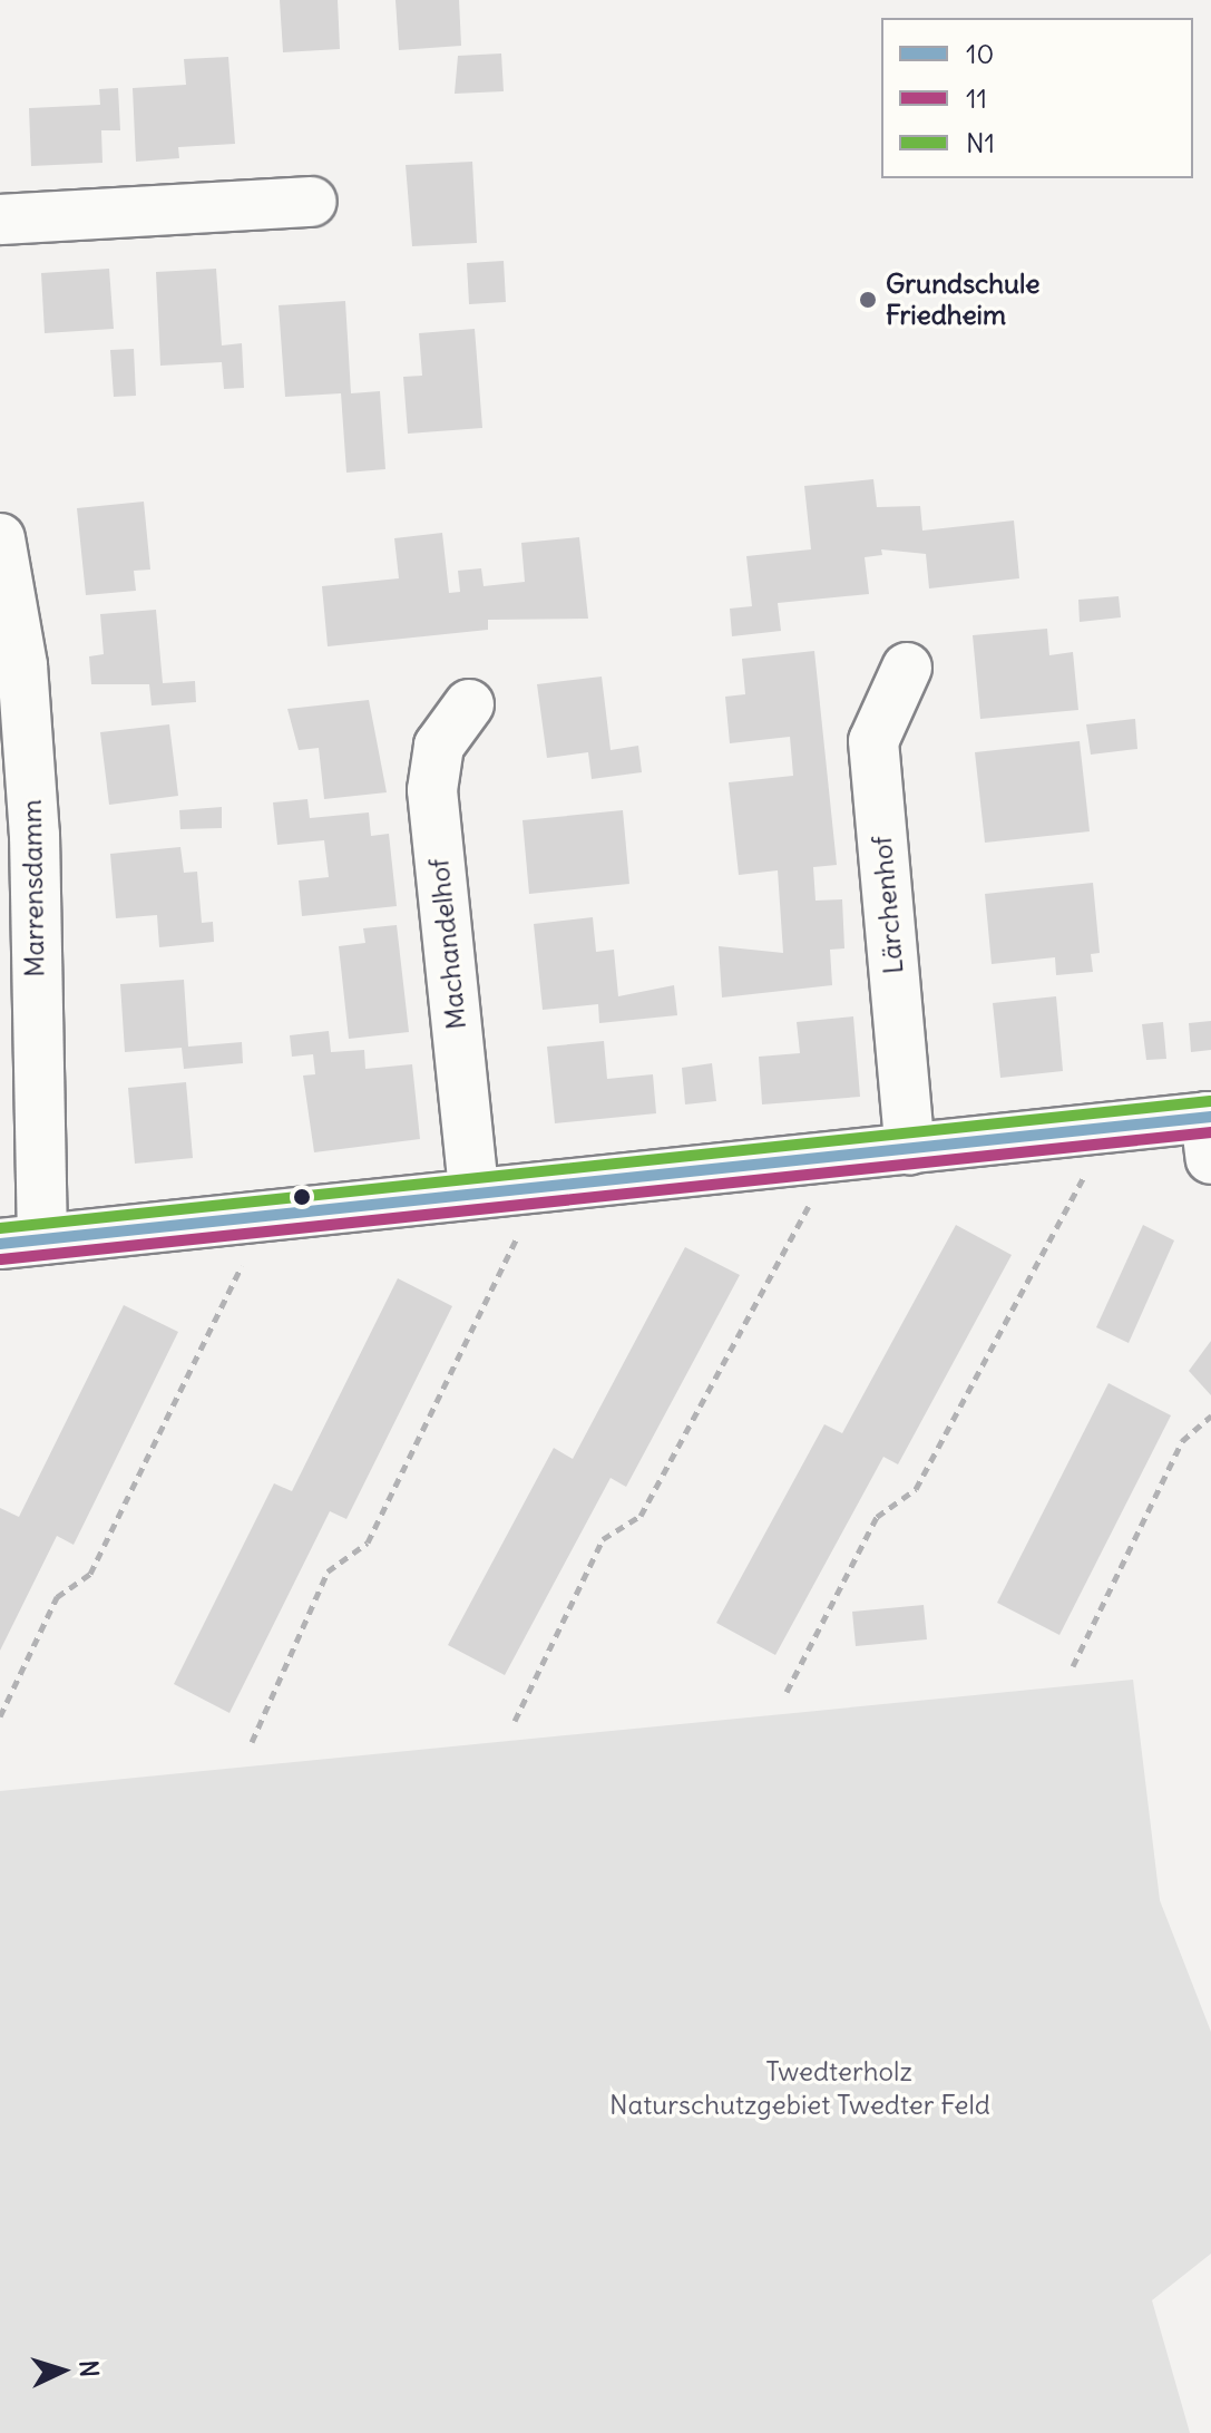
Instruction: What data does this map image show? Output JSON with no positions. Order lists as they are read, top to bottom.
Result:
{
  "streets": {
    "street": ["Marrensdamm", "Lärchenhof", "Machandelhof"]
  },
  "parks": ["Twedterholz", "Naturschutzgebiet Twedter Feld"],
  "places": ["Grundschule Friedheim"],
  "lines": ["transit line N1", "transit line 10", "transit line 11"],
  "legend": ["10", "11", "N1"],
  "north": "right"
}
